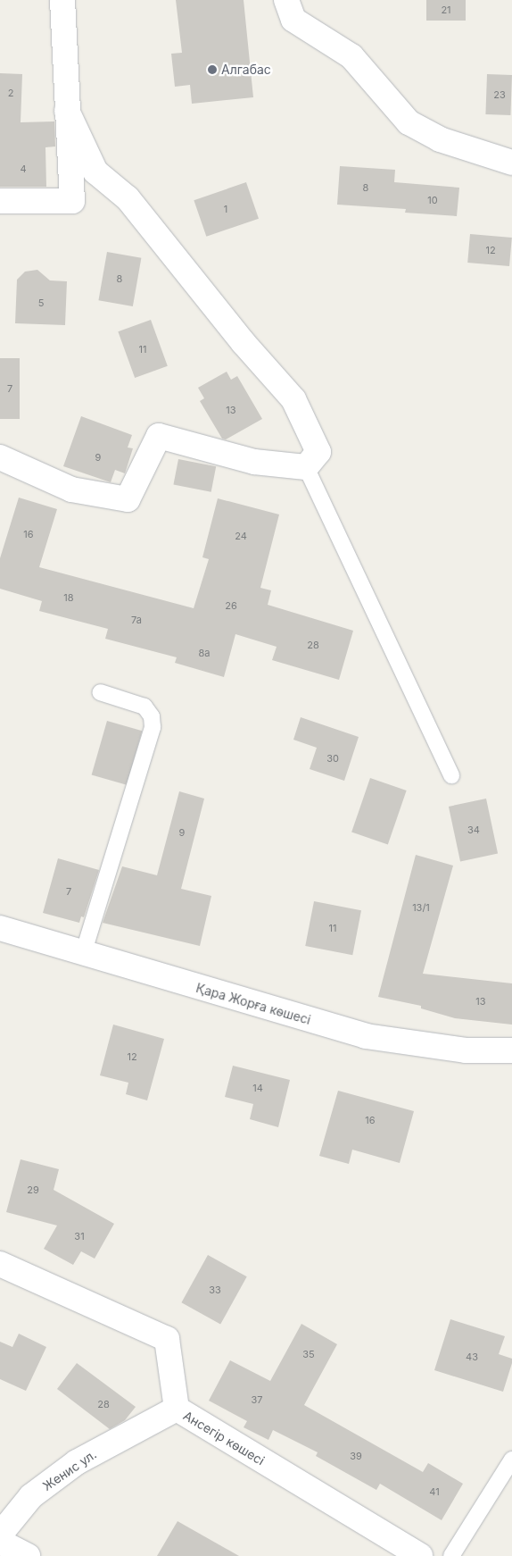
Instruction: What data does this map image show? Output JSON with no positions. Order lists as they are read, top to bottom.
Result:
{
  "streets": {
    "street": ["Қара Жорға көшесі", "Ансегір көшесі", "Женис ул."]
  },
  "crossings": [
    ["Ансегір көшесі", "Женис ул."]
  ],
  "places": ["Алгабас"],
  "house_numbers": [
    "21",
    "2",
    "23",
    "4",
    "8",
    "10",
    "1",
    "12",
    "8",
    "5",
    "11",
    "7",
    "13",
    "9",
    "16",
    "24",
    "18",
    "26",
    "7а",
    "28",
    "8а",
    "30",
    "34",
    "9",
    "7",
    "13/1",
    "11",
    "13",
    "12",
    "14",
    "16",
    "29",
    "31",
    "33",
    "35",
    "43",
    "37",
    "28",
    "39",
    "41"
  ]
}
